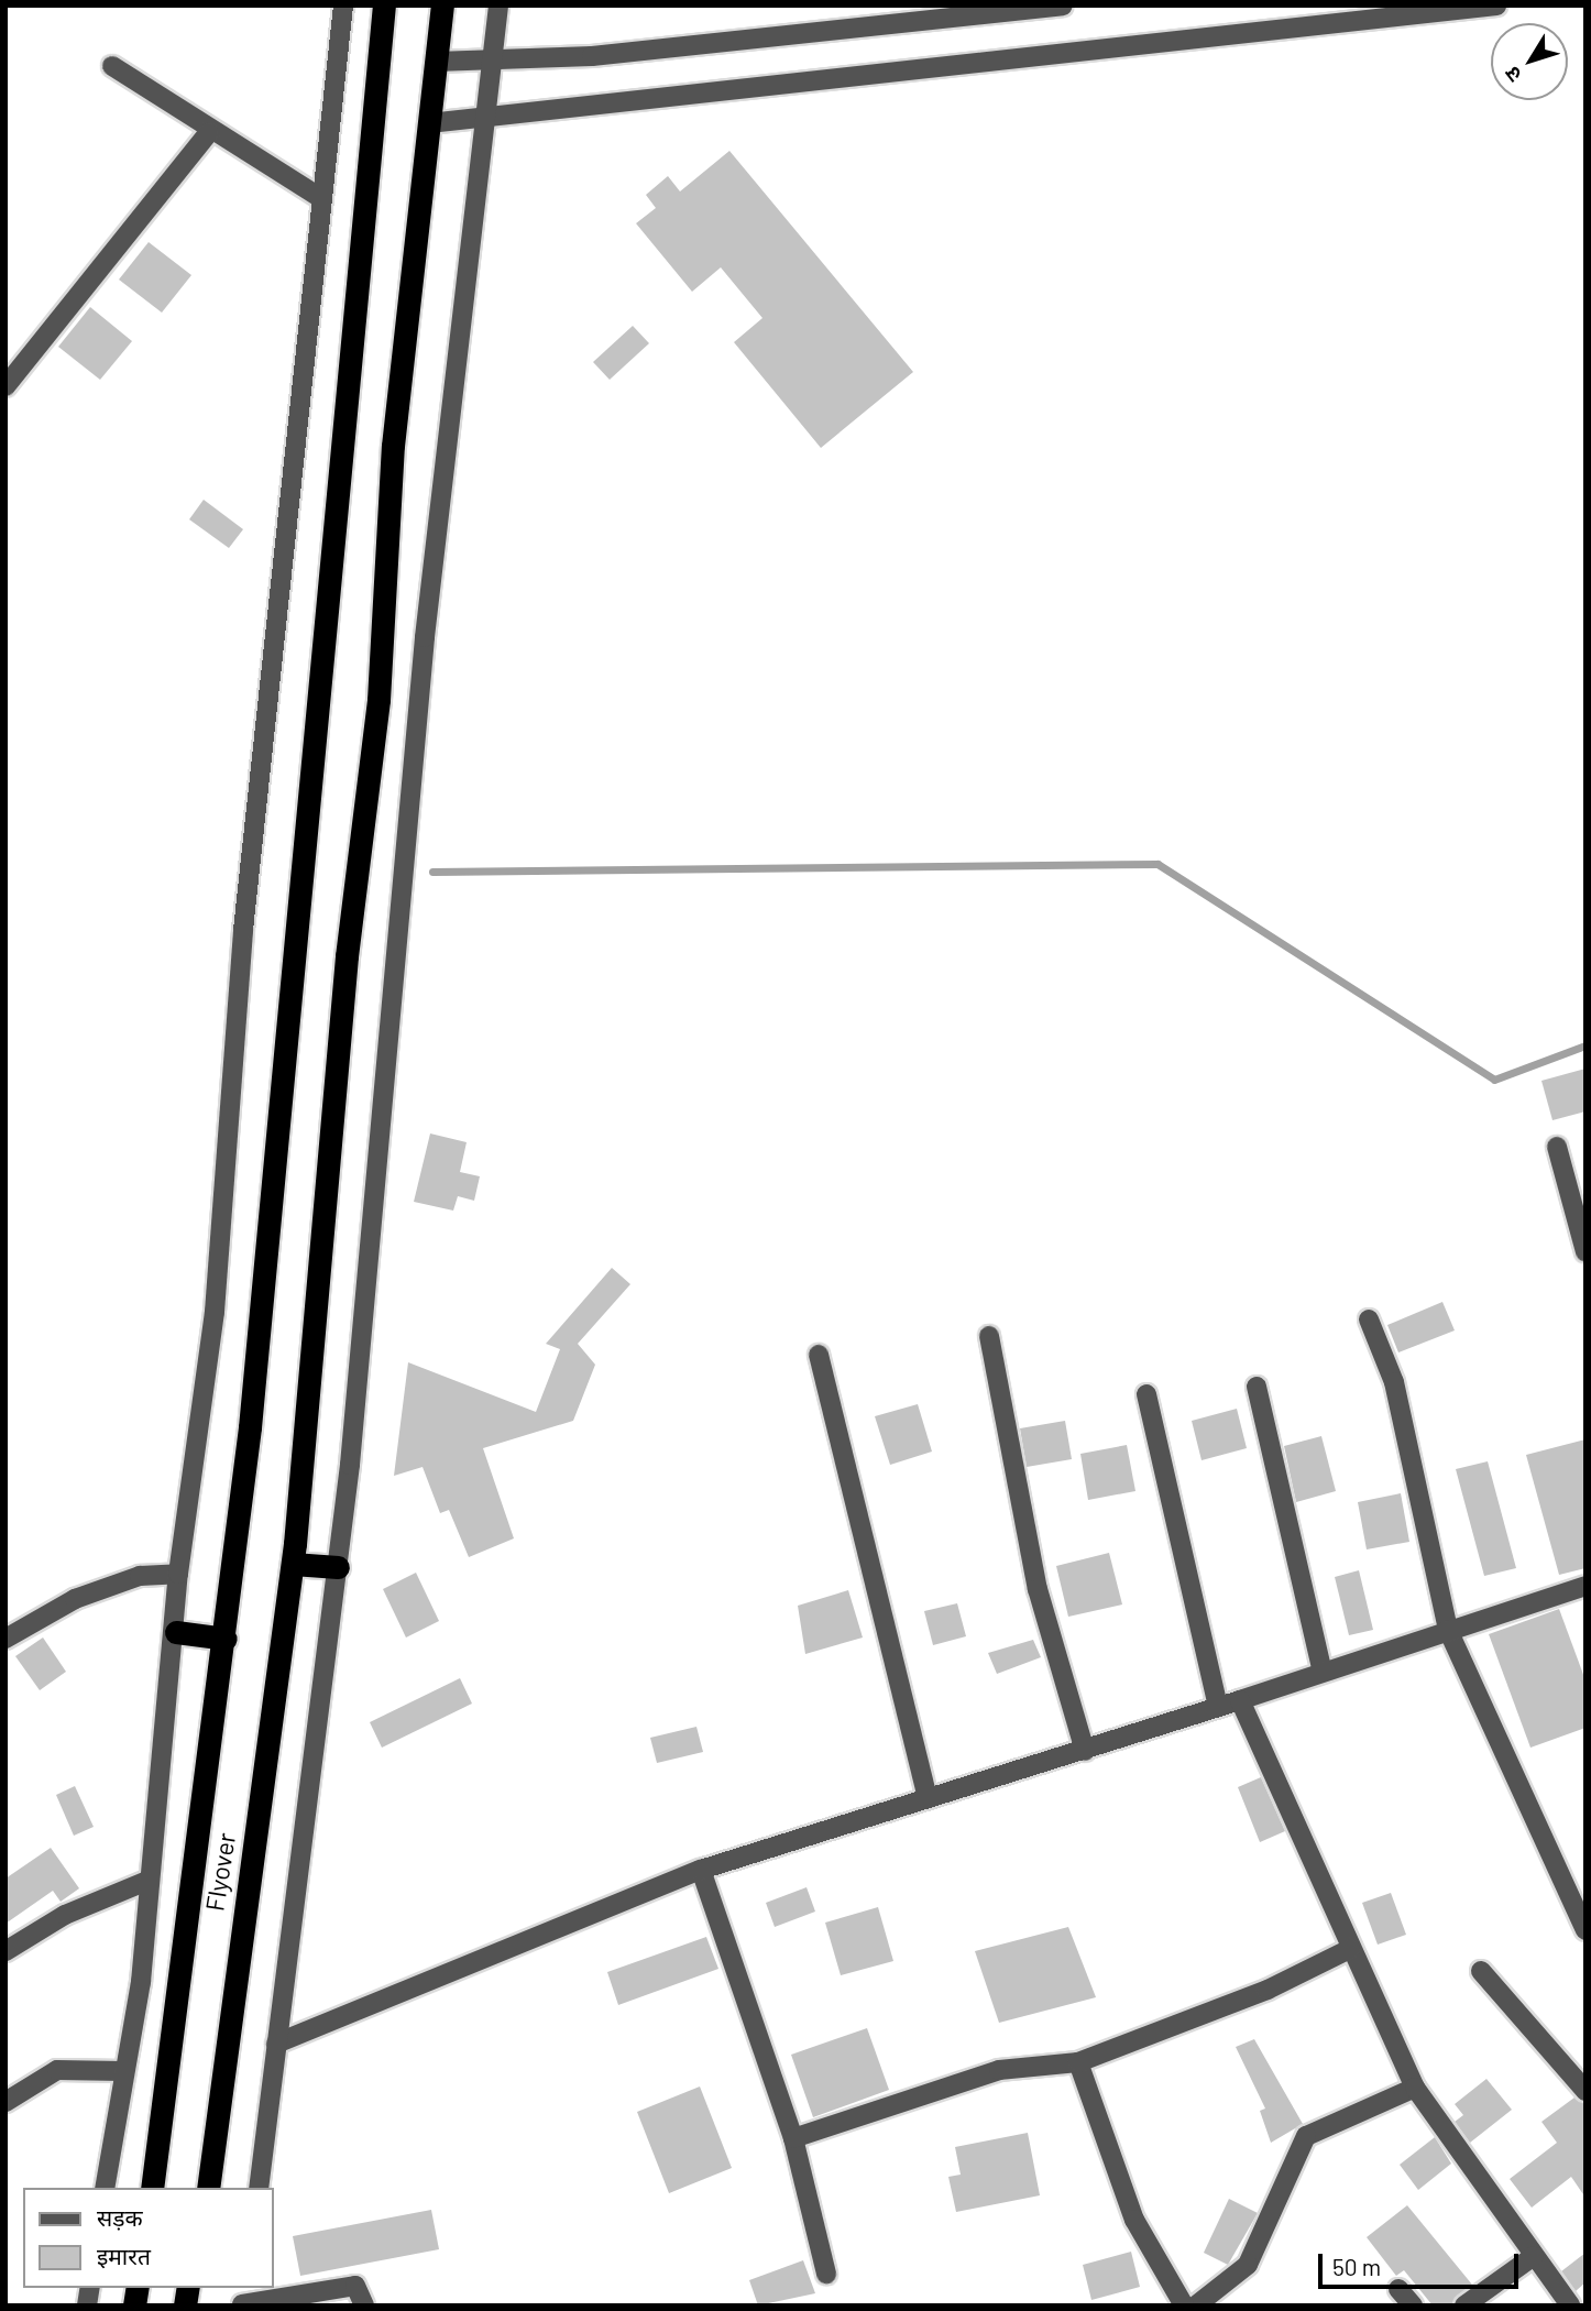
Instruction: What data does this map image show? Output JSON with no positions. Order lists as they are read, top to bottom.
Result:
{
  "streets": {
    "highway": ["Flyover"]
  },
  "legend": ["सड़क", "इमारत"],
  "scale_bar": "50 m",
  "north": "bottom left"
}
